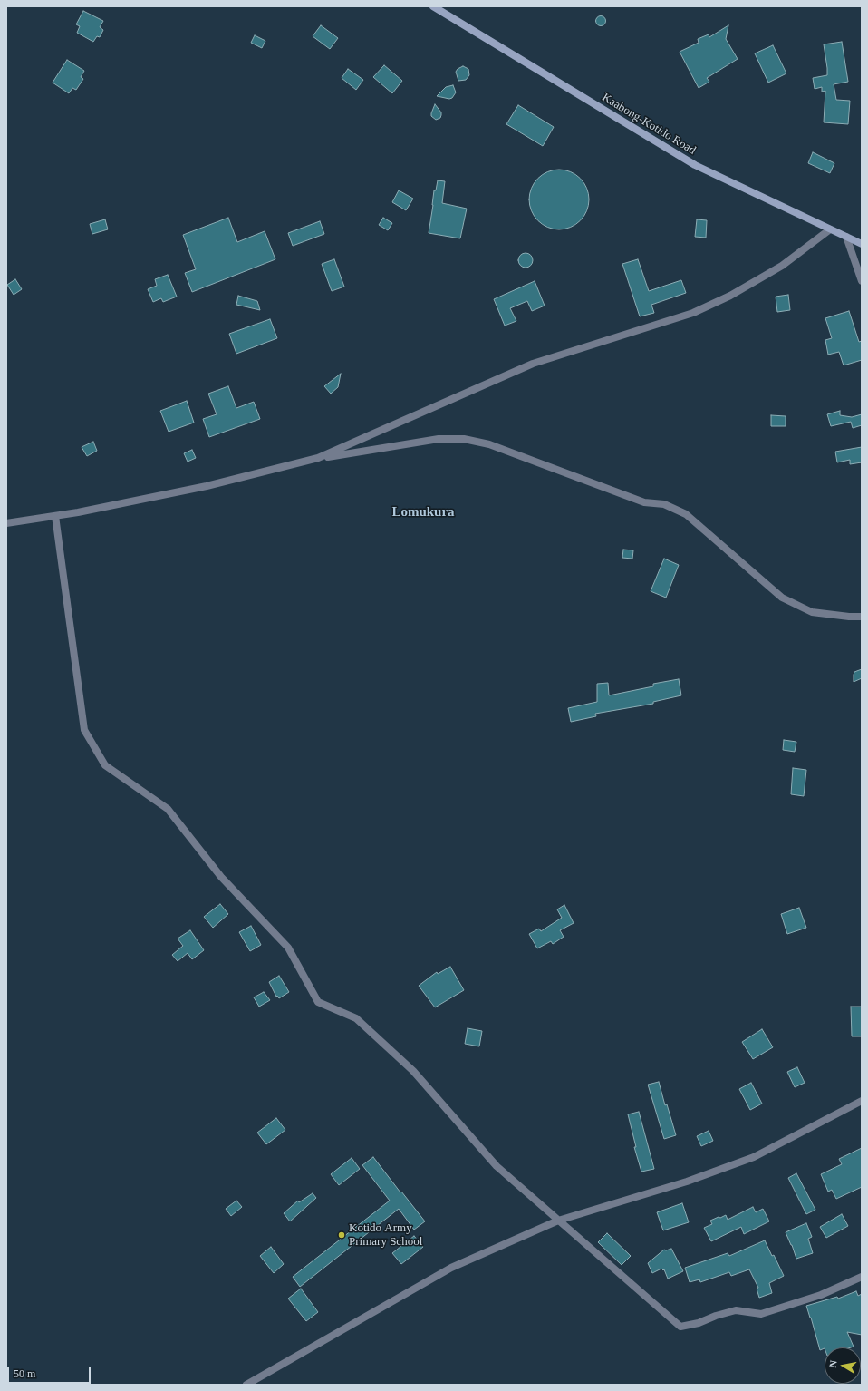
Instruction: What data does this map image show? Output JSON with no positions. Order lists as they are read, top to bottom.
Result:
{
  "streets": {
    "street": ["Kaabong-Kotido Road"]
  },
  "districts": ["Lomukura"],
  "places": ["Kotido Army Primary School"],
  "scale_bar": "50 m",
  "north": "left"
}
